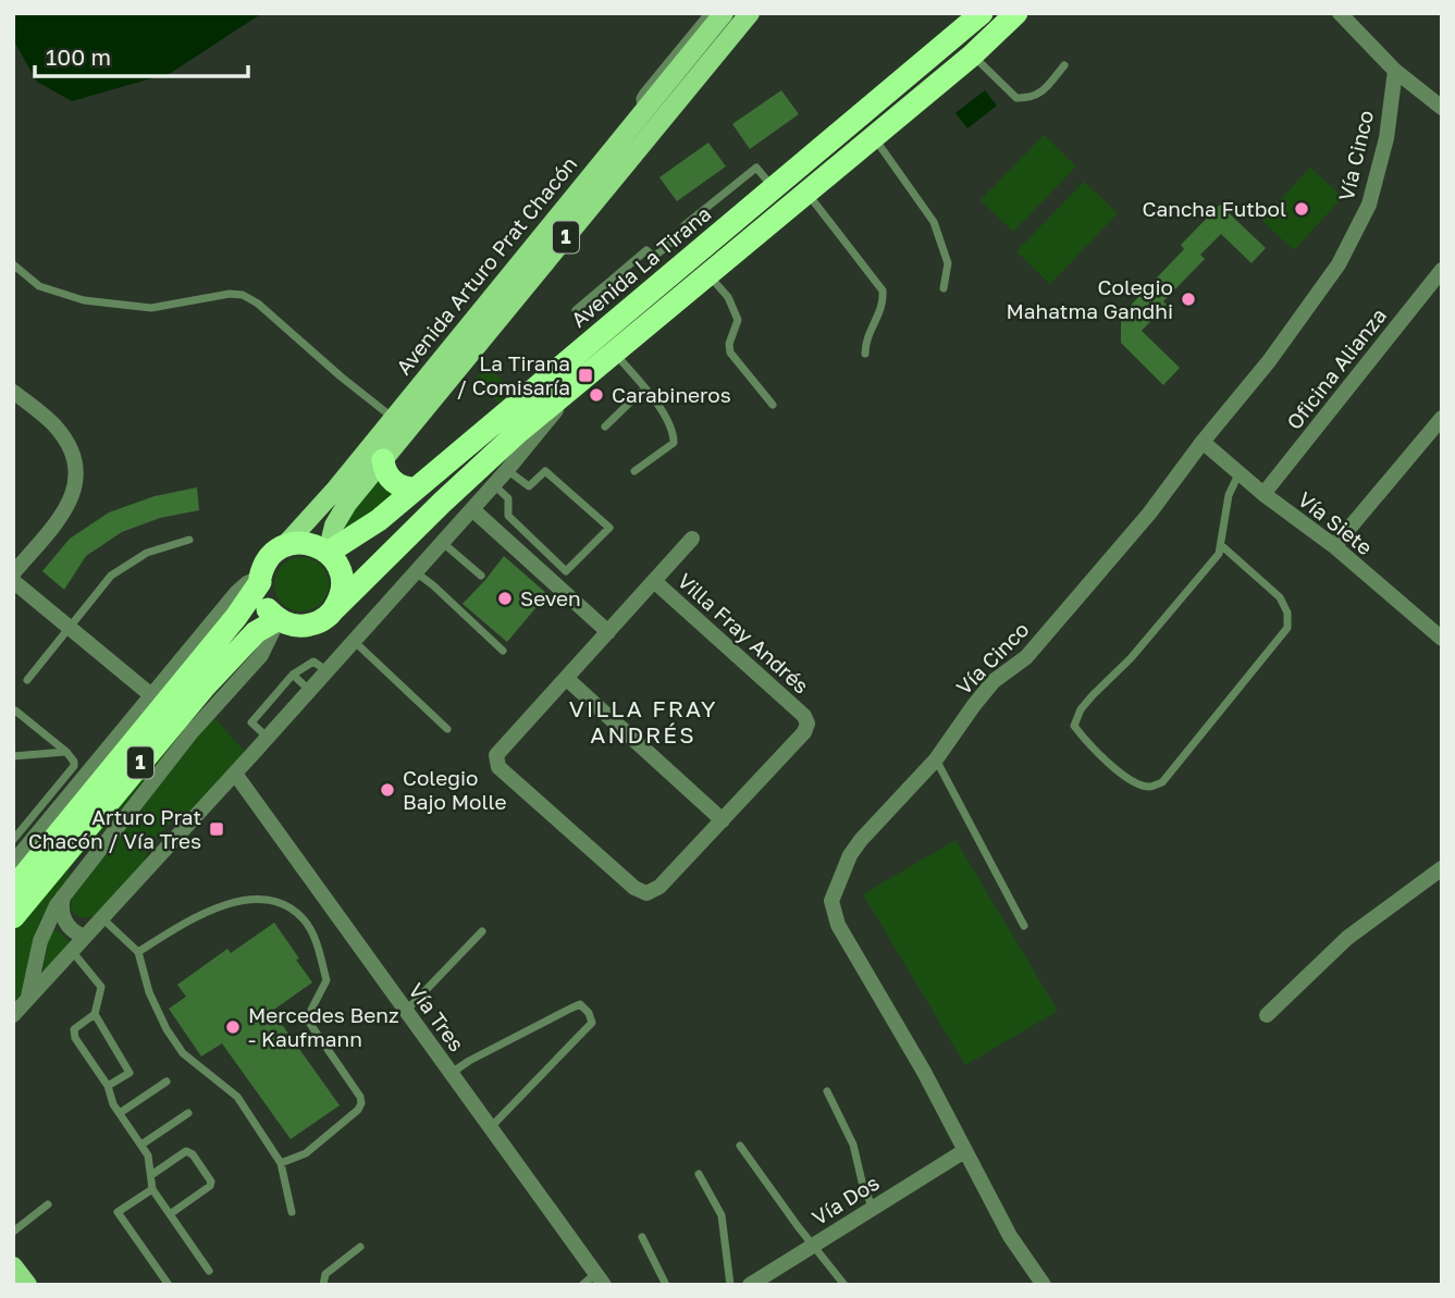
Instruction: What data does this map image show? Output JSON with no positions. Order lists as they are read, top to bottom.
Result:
{
  "streets": {
    "highway": ["1", "Avenida Arturo Prat Chacón", "Avenida La Tirana"],
    "street": [
      "Vía Cinco",
      "Oficina Alianza",
      "Vía Siete",
      "Villa Fray Andrés",
      "Vía Tres",
      "Vía Dos"
    ]
  },
  "crossings": [
    ["Vía Cinco", "Vía Siete"],
    ["Vía Cinco", "Vía Dos"],
    ["1", "Avenida Arturo Prat Chacón"],
    ["1", "Avenida La Tirana"],
    ["Avenida Arturo Prat Chacón", "Avenida La Tirana"],
    ["Oficina Alianza", "Vía Siete"]
  ],
  "districts": ["VILLA FRAY ANDRÉS"],
  "places": {
    "other": [
      "Cancha Futbol",
      "Colegio Mahatma Gandhi",
      "Carabineros",
      "Seven",
      "Colegio Bajo Molle",
      "Mercedes Benz - Kaufmann"
    ],
    "transit": ["La Tirana / Comisaría", "Arturo Prat Chacón / Vía Tres"]
  },
  "scale_bar": "100 m"
}
